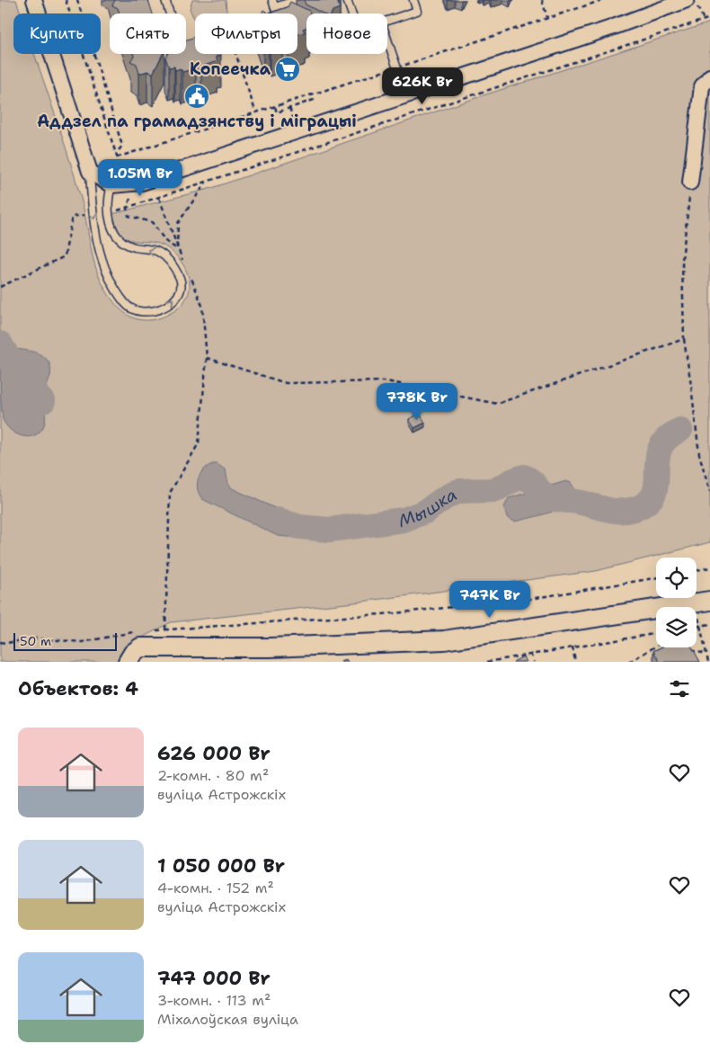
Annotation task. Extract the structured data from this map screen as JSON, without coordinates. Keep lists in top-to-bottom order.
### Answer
{
  "water": ["Мышка"],
  "places": {
    "supermarket": ["Копеечка"],
    "public building": ["Аддзел па грамадзянству і міграцыі"]
  },
  "scale_bar": "50 m",
  "page": {
    "chip": [
      "Купить",
      "Снять",
      "Фильтры",
      "Новое"
    ],
    "price": [
      "626K Br",
      "1.05M Br",
      "778K Br",
      "747K Br"
    ],
    "scale": "50 m",
    "heading": "Объектов: 4",
    "list": [
      {
        "name": "626 000 Br",
        "note": "2-комн. · 80 m² · вуліца Астрожскіх"
      },
      {
        "name": "1 050 000 Br",
        "note": "4-комн. · 152 m² · вуліца Астрожскіх"
      },
      {
        "name": "747 000 Br",
        "note": "3-комн. · 113 m² · Міхалоўская вуліца"
      }
    ]
  }
}
